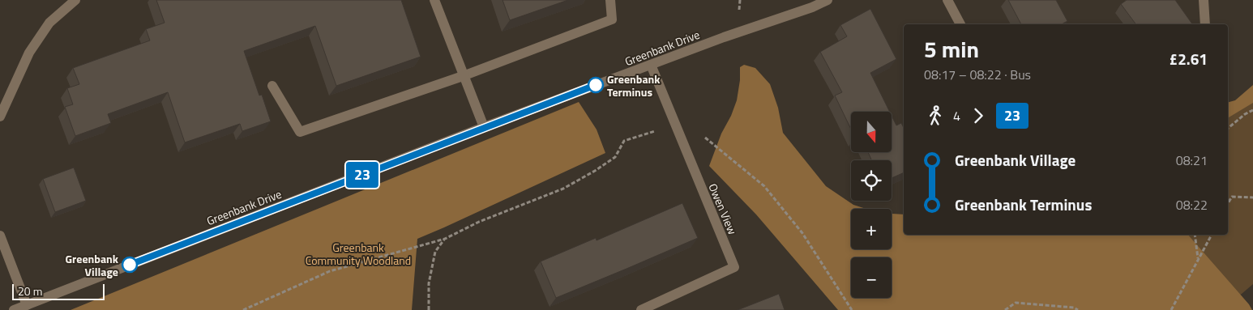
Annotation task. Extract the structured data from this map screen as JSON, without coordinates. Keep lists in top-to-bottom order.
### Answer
{
  "streets": {
    "street": ["Greenbank Drive", "Owen View"]
  },
  "crossings": [
    ["Greenbank Drive", "Owen View"]
  ],
  "parks": ["Greenbank Community Woodland"],
  "places": ["Greenbank Terminus", "Greenbank Village"],
  "lines": ["bus line 23"],
  "scale_bar": "20 m",
  "north": "bottom",
  "page": {
    "on_map": "23",
    "heading": ["5 min", "08:17 – 08:22 · Bus", "£2.61"],
    "legs": ["4", "23"],
    "map_buttons": ["+", "−"],
    "list": [
      {
        "name": "Greenbank Village",
        "value": "08:21"
      },
      {
        "name": "Greenbank Terminus",
        "value": "08:22"
      }
    ],
    "scale": "20 m"
  }
}
